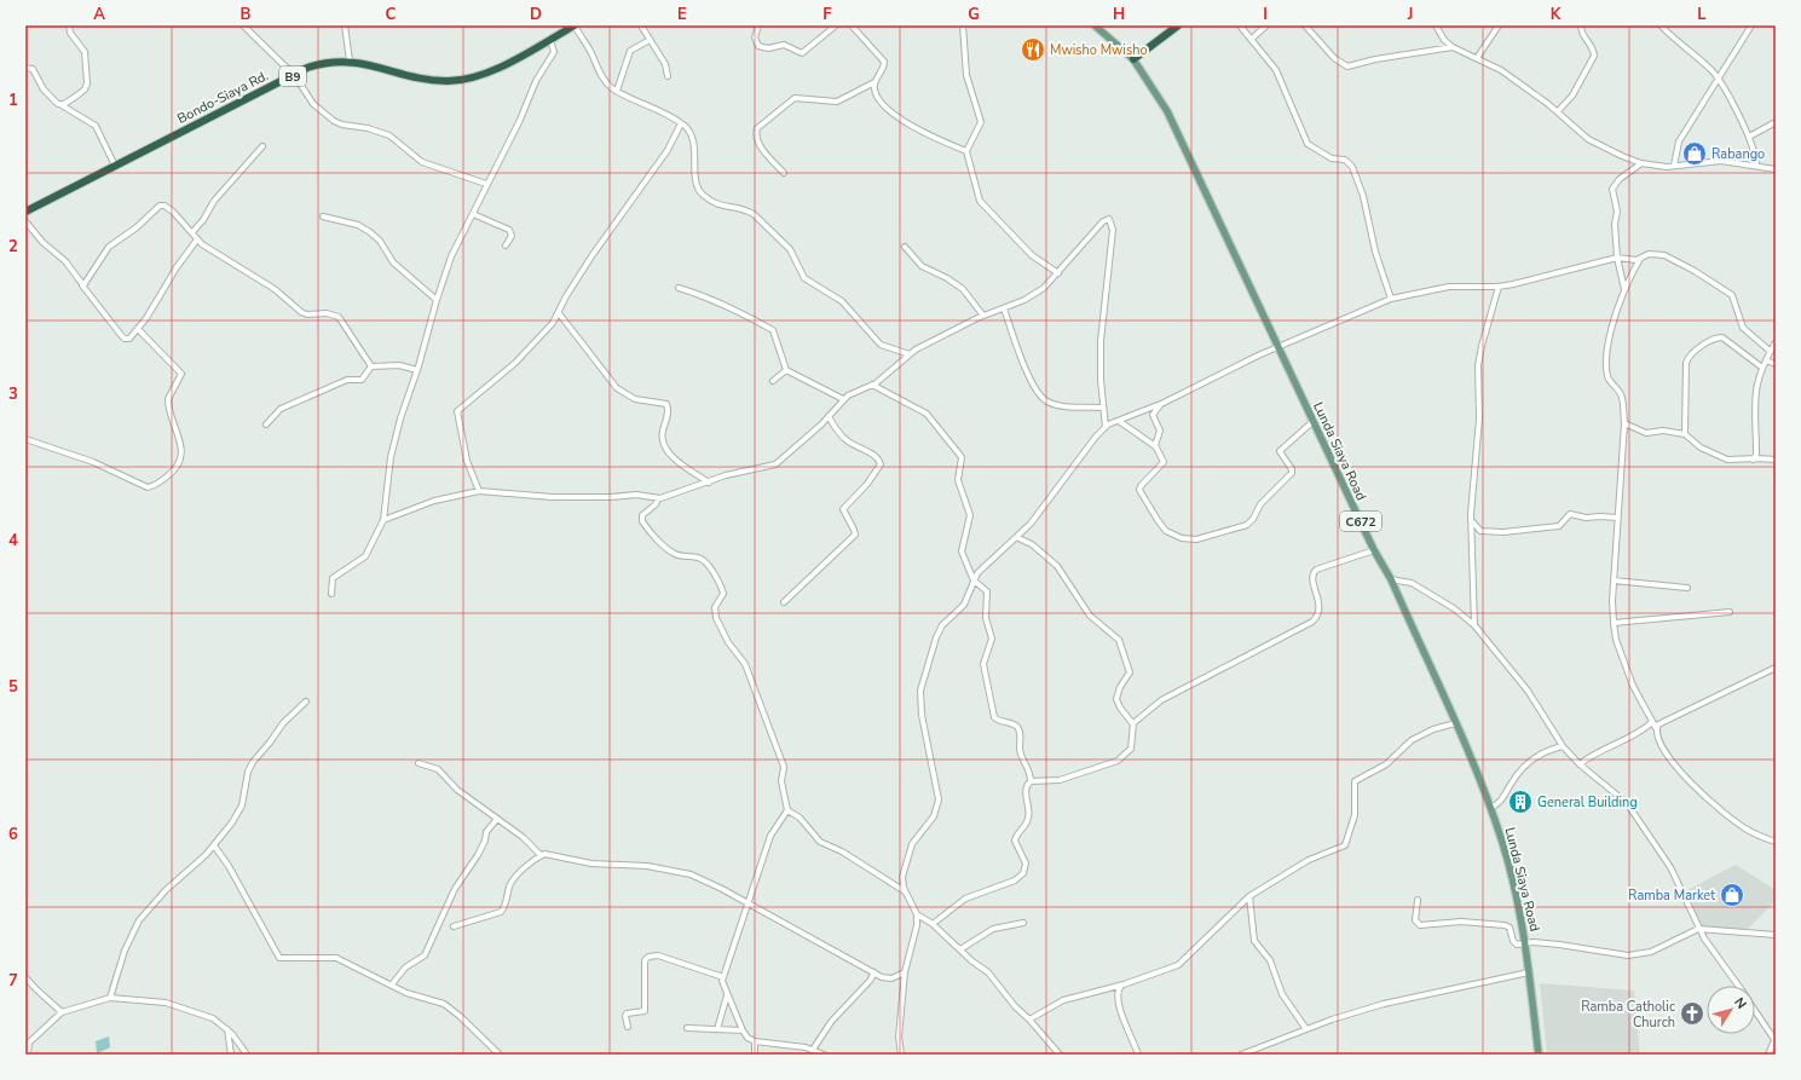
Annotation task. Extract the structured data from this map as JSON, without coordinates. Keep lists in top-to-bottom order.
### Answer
{
  "streets": {
    "highway": ["B9", "Bondo-Siaya Rd."],
    "main road": ["Lunda Siaya Road", "C672"]
  },
  "places": {
    "restaurant": ["Mwisho Mwisho"],
    "shop": ["Rabango", "Ramba Market"],
    "building": ["General Building"],
    "church": ["Ramba Catholic Church"]
  },
  "north": "top right",
  "grid": {
    "columns": [
      "A",
      "B",
      "C",
      "D",
      "E",
      "F",
      "G",
      "H",
      "I",
      "J",
      "K",
      "L"
    ],
    "rows": [
      "1",
      "2",
      "3",
      "4",
      "5",
      "6",
      "7"
    ]
  }
}
